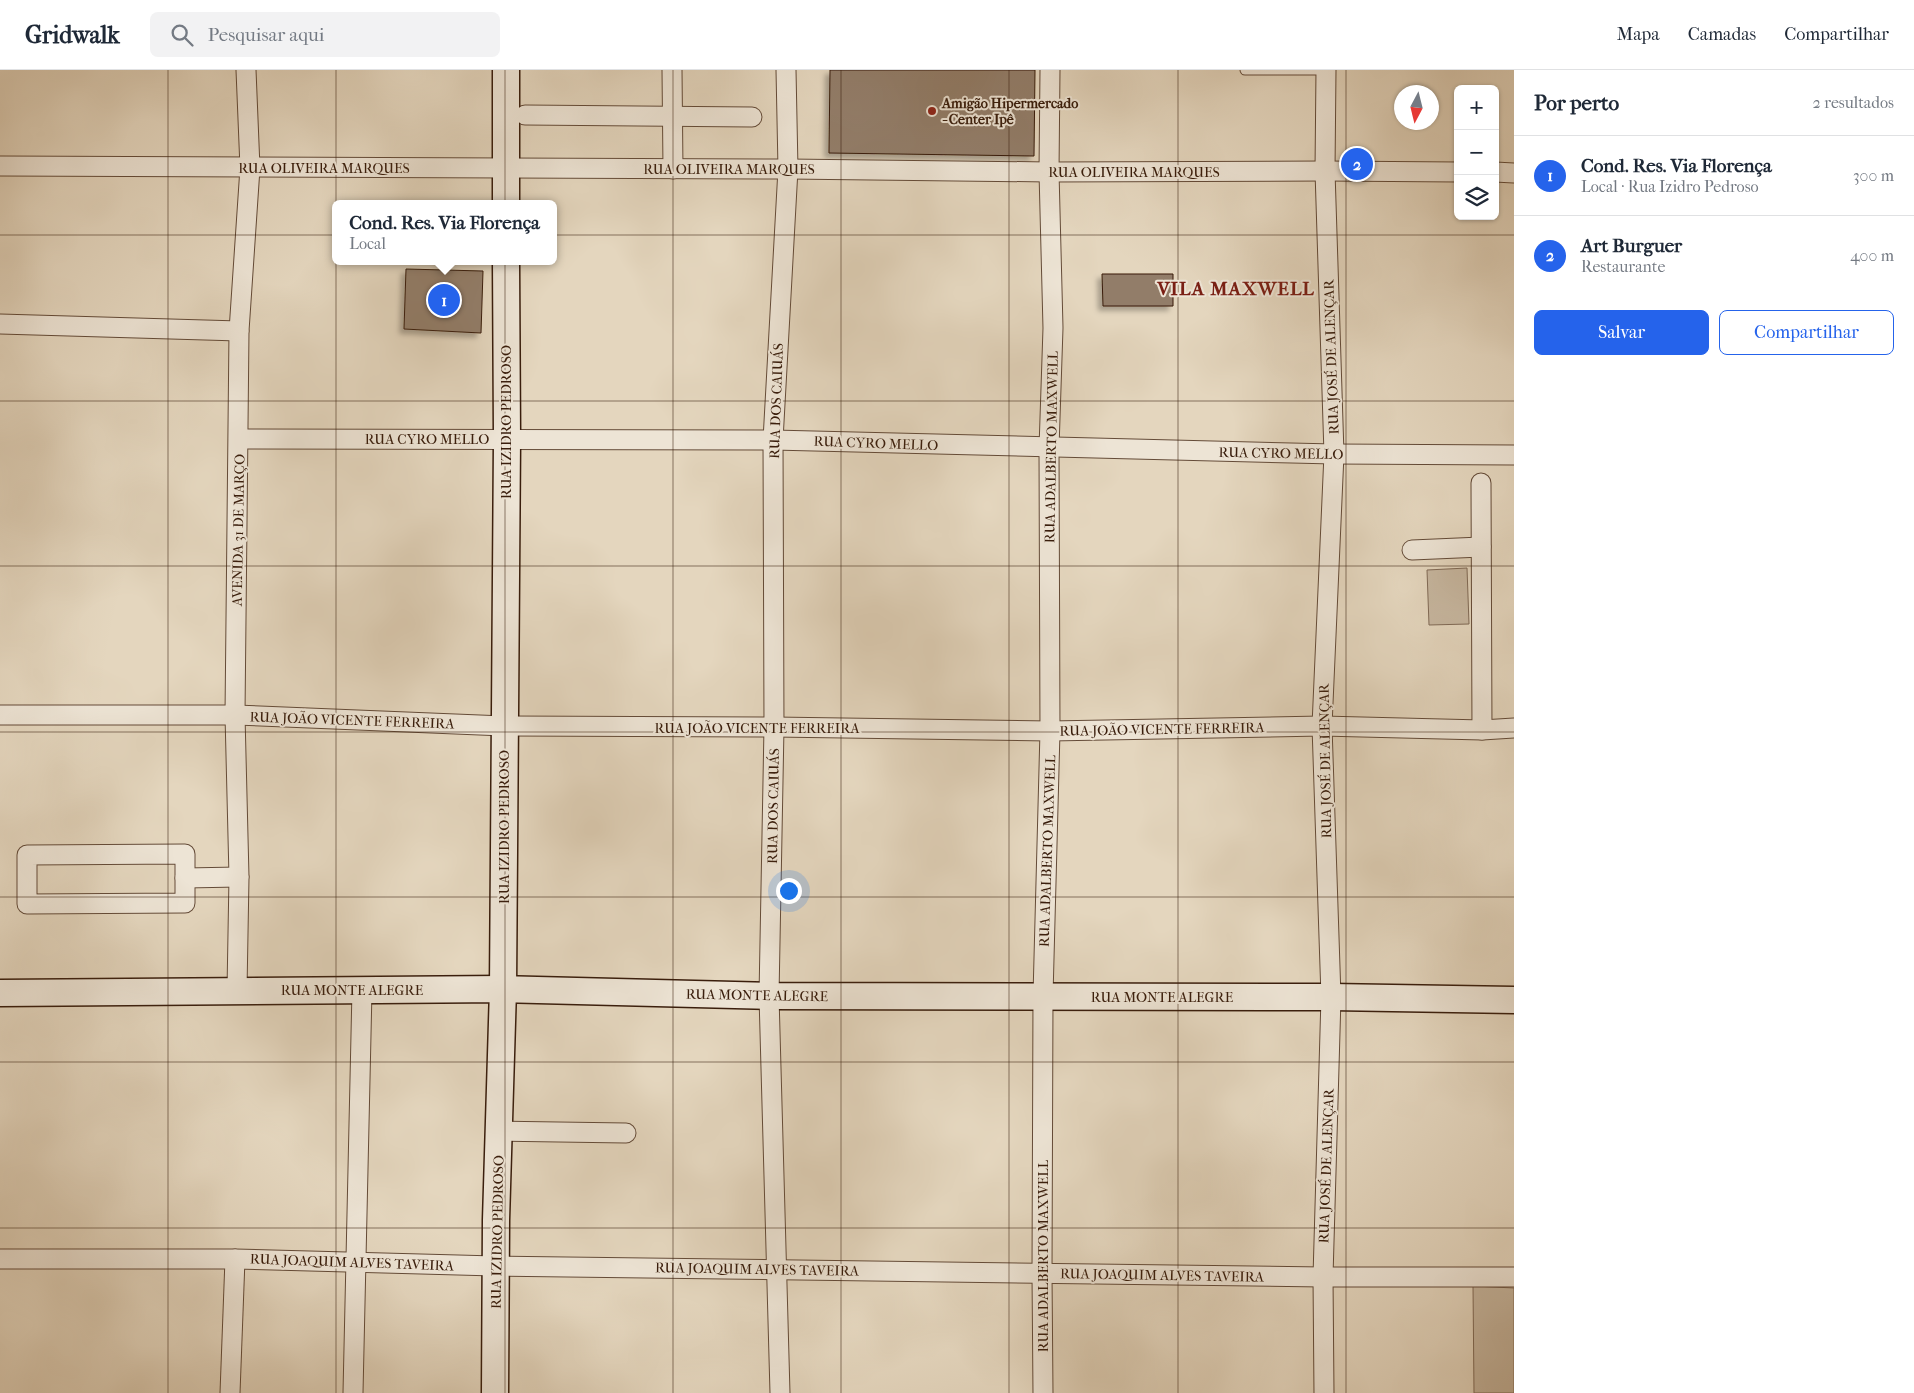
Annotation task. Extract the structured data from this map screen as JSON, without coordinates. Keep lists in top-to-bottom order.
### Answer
{
  "streets": {
    "street": [
      "RUA OLIVEIRA MARQUES",
      "RUA JOSÉ DE ALENÇAR",
      "RUA DOS CAIUÁS",
      "RUA IZIDRO PEDROSO",
      "RUA CYRO MELLO",
      "RUA ADALBERTO MAXWELL",
      "AVENIDA 31 DE MARÇO",
      "RUA JOÃO VICENTE FERREIRA",
      "RUA MONTE ALEGRE",
      "RUA JOAQUIM ALVES TAVEIRA"
    ]
  },
  "crossings": [
    ["RUA OLIVEIRA MARQUES", "RUA JOSÉ DE ALENÇAR"],
    ["RUA OLIVEIRA MARQUES", "RUA DOS CAIUÁS"],
    ["RUA OLIVEIRA MARQUES", "RUA ADALBERTO MAXWELL"],
    ["RUA OLIVEIRA MARQUES", "AVENIDA 31 DE MARÇO"],
    ["RUA JOSÉ DE ALENÇAR", "RUA CYRO MELLO"],
    ["RUA JOSÉ DE ALENÇAR", "RUA JOÃO VICENTE FERREIRA"],
    ["RUA JOSÉ DE ALENÇAR", "RUA MONTE ALEGRE"],
    ["RUA JOSÉ DE ALENÇAR", "RUA JOAQUIM ALVES TAVEIRA"],
    ["RUA DOS CAIUÁS", "RUA CYRO MELLO"],
    ["RUA DOS CAIUÁS", "RUA JOÃO VICENTE FERREIRA"],
    ["RUA DOS CAIUÁS", "RUA MONTE ALEGRE"],
    ["RUA DOS CAIUÁS", "RUA JOAQUIM ALVES TAVEIRA"],
    ["RUA IZIDRO PEDROSO", "RUA CYRO MELLO"],
    ["RUA IZIDRO PEDROSO", "RUA JOÃO VICENTE FERREIRA"],
    ["RUA IZIDRO PEDROSO", "RUA MONTE ALEGRE"],
    ["RUA IZIDRO PEDROSO", "RUA JOAQUIM ALVES TAVEIRA"],
    ["RUA CYRO MELLO", "RUA ADALBERTO MAXWELL"],
    ["RUA CYRO MELLO", "AVENIDA 31 DE MARÇO"],
    ["RUA ADALBERTO MAXWELL", "RUA JOÃO VICENTE FERREIRA"],
    ["RUA ADALBERTO MAXWELL", "RUA MONTE ALEGRE"],
    ["RUA ADALBERTO MAXWELL", "RUA JOAQUIM ALVES TAVEIRA"],
    ["AVENIDA 31 DE MARÇO", "RUA JOÃO VICENTE FERREIRA"],
    ["AVENIDA 31 DE MARÇO", "RUA MONTE ALEGRE"]
  ],
  "districts": ["VILA MAXWELL"],
  "places": ["Amigão Hipermercado - Center Ipê"],
  "north": "bottom",
  "page": {
    "header": "Gridwalk",
    "search": "Pesquisar aqui",
    "nav": ["Mapa", "Camadas", "Compartilhar"],
    "heading": ["Por perto", "2 resultados"],
    "map_buttons": ["+", "−"],
    "list": [
      {
        "mark": "1",
        "name": "Cond. Res. Via Florença",
        "note": "Local · Rua Izidro Pedroso",
        "value": "300 m"
      },
      {
        "mark": "2",
        "name": "Art Burguer",
        "note": "Restaurante",
        "value": "400 m"
      }
    ],
    "pins": ["2", "1"],
    "popup": ["Cond. Res. Via Florença", "Local"],
    "buttons": ["Salvar", "Compartilhar"]
  }
}
